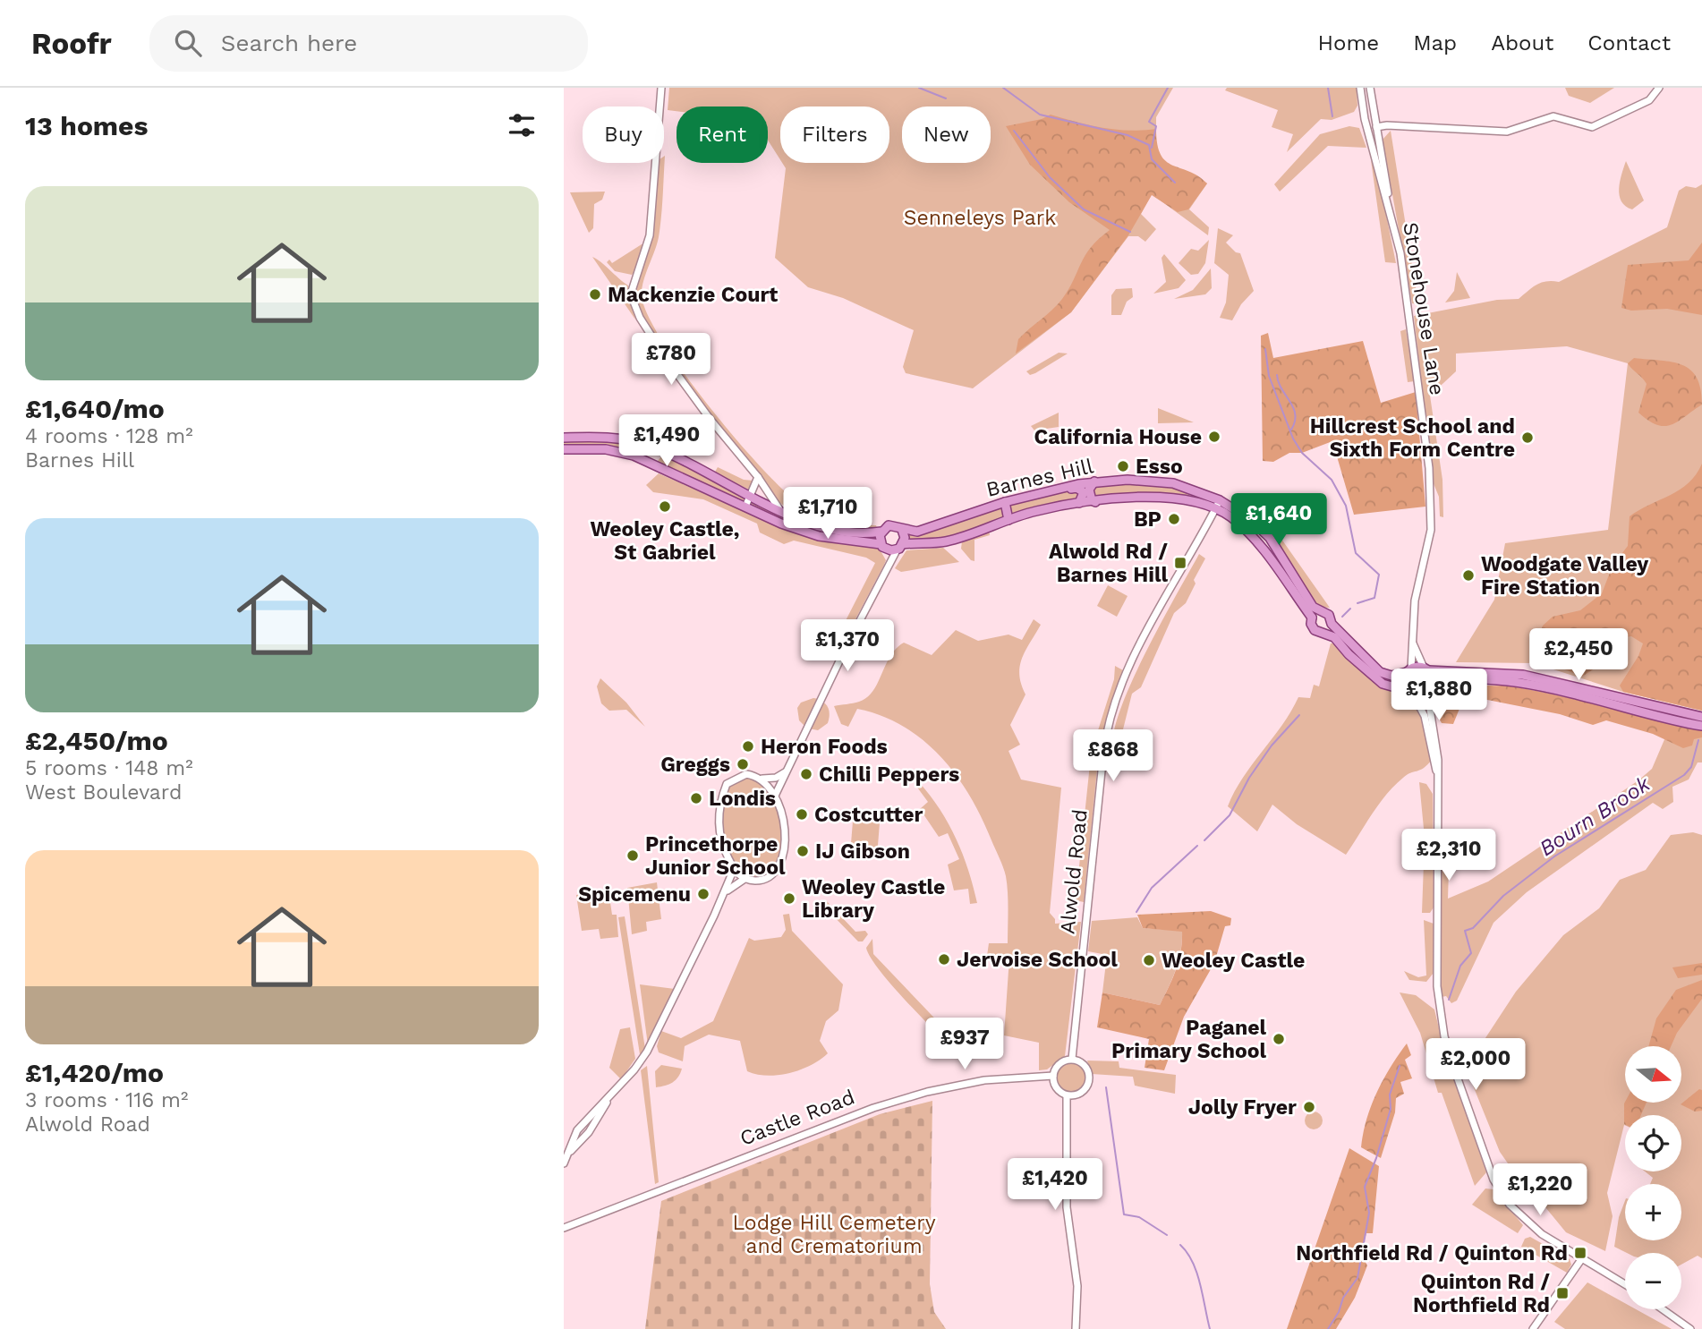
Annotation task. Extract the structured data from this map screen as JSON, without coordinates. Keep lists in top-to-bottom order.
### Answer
{
  "streets": {
    "main road": ["Barnes Hill"],
    "street": ["Stonehouse Lane", "Alwold Road", "Castle Road"]
  },
  "crossings": [
    ["Barnes Hill", "Alwold Road"],
    ["Alwold Road", "Castle Road"]
  ],
  "water": ["Bourn Brook"],
  "parks": ["Senneleys Park", "Lodge Hill Cemetery and Crematorium"],
  "places": {
    "other": [
      "Mackenzie Court",
      "California House",
      "Hillcrest School and Sixth Form Centre",
      "Esso",
      "Weoley Castle, St Gabriel",
      "BP",
      "Woodgate Valley Fire Station",
      "Heron Foods",
      "Greggs",
      "Chilli Peppers",
      "Londis",
      "Costcutter",
      "IJ Gibson",
      "Princethorpe Junior School",
      "Spicemenu",
      "Weoley Castle Library",
      "Jervoise School",
      "Weoley Castle",
      "Paganel Primary School",
      "Jolly Fryer"
    ],
    "transit": ["Alwold Rd / Barnes Hill", "Northfield Rd / Quinton Rd", "Quinton Rd / Northfield Rd"]
  },
  "north": "right",
  "page": {
    "header": "Roofr",
    "search": "Search here",
    "nav": [
      "Home",
      "Map",
      "About",
      "Contact"
    ],
    "heading": "13 homes",
    "chip": [
      "Buy",
      "Rent",
      "Filters",
      "New"
    ],
    "list": [
      {
        "name": "£1,640/mo",
        "note": "4 rooms · 128 m² · Barnes Hill"
      },
      {
        "name": "£2,450/mo",
        "note": "5 rooms · 148 m² · West Boulevard"
      },
      {
        "name": "£1,420/mo",
        "note": "3 rooms · 116 m² · Alwold Road"
      }
    ],
    "price": [
      "£780",
      "£1,490",
      "£1,710",
      "£1,640",
      "£1,370",
      "£2,450",
      "£1,880",
      "£868",
      "£2,310",
      "£937",
      "£2,000",
      "£1,420",
      "£1,220"
    ],
    "map_buttons": ["+", "−"]
  }
}
